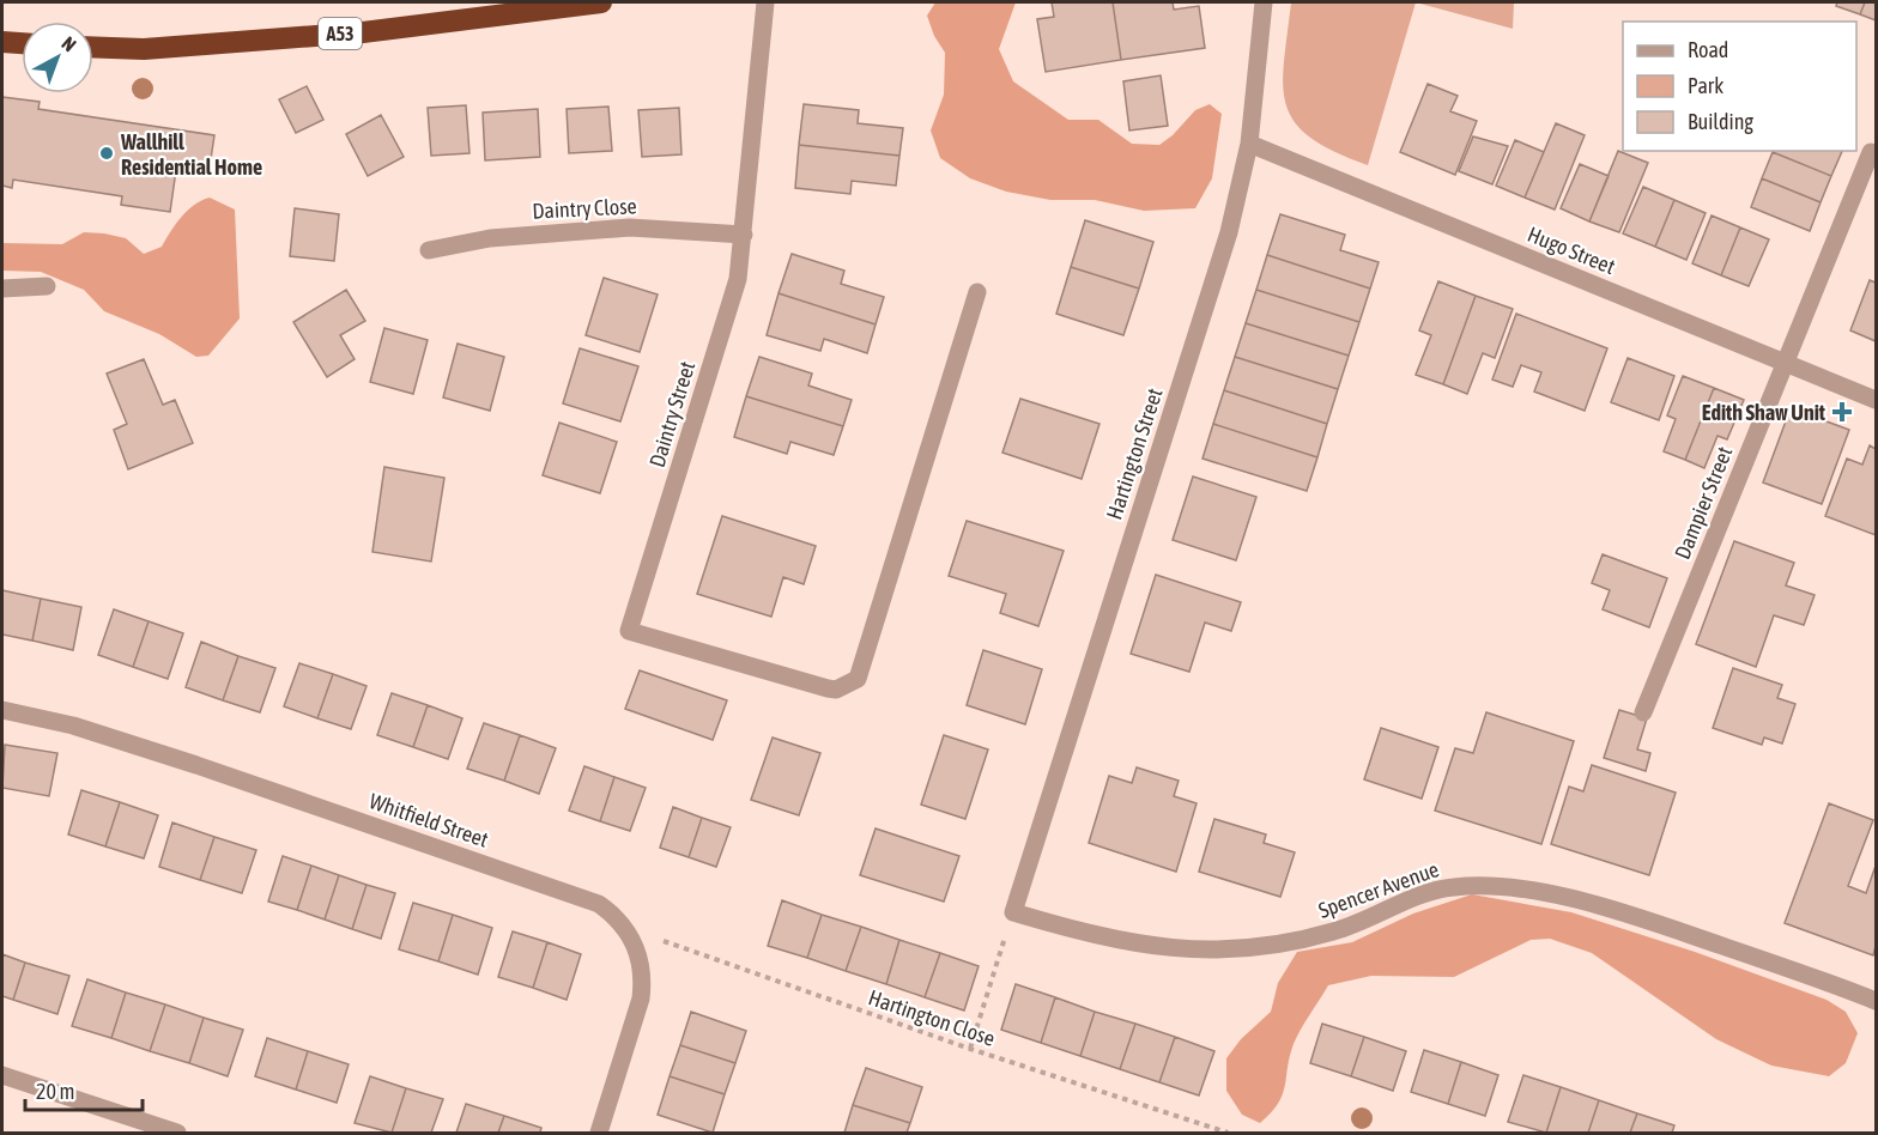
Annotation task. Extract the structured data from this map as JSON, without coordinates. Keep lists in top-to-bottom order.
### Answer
{
  "streets": {
    "highway": ["A53"],
    "street": [
      "Daintry Close",
      "Hugo Street",
      "Daintry Street",
      "Hartington Street",
      "Dampier Street",
      "Whitfield Street",
      "Spencer Avenue"
    ],
    "path": ["Hartington Close"]
  },
  "crossings": [
    ["Daintry Close", "Daintry Street"],
    ["Hugo Street", "Hartington Street"],
    ["Hugo Street", "Dampier Street"],
    ["Hartington Street", "Spencer Avenue"],
    ["Whitfield Street", "Hartington Close"]
  ],
  "places": {
    "other": ["Wallhill Residential Home"],
    "health": ["Edith Shaw Unit"]
  },
  "legend": ["Road", "Park", "Building"],
  "scale_bar": "20 m",
  "north": "top right"
}
